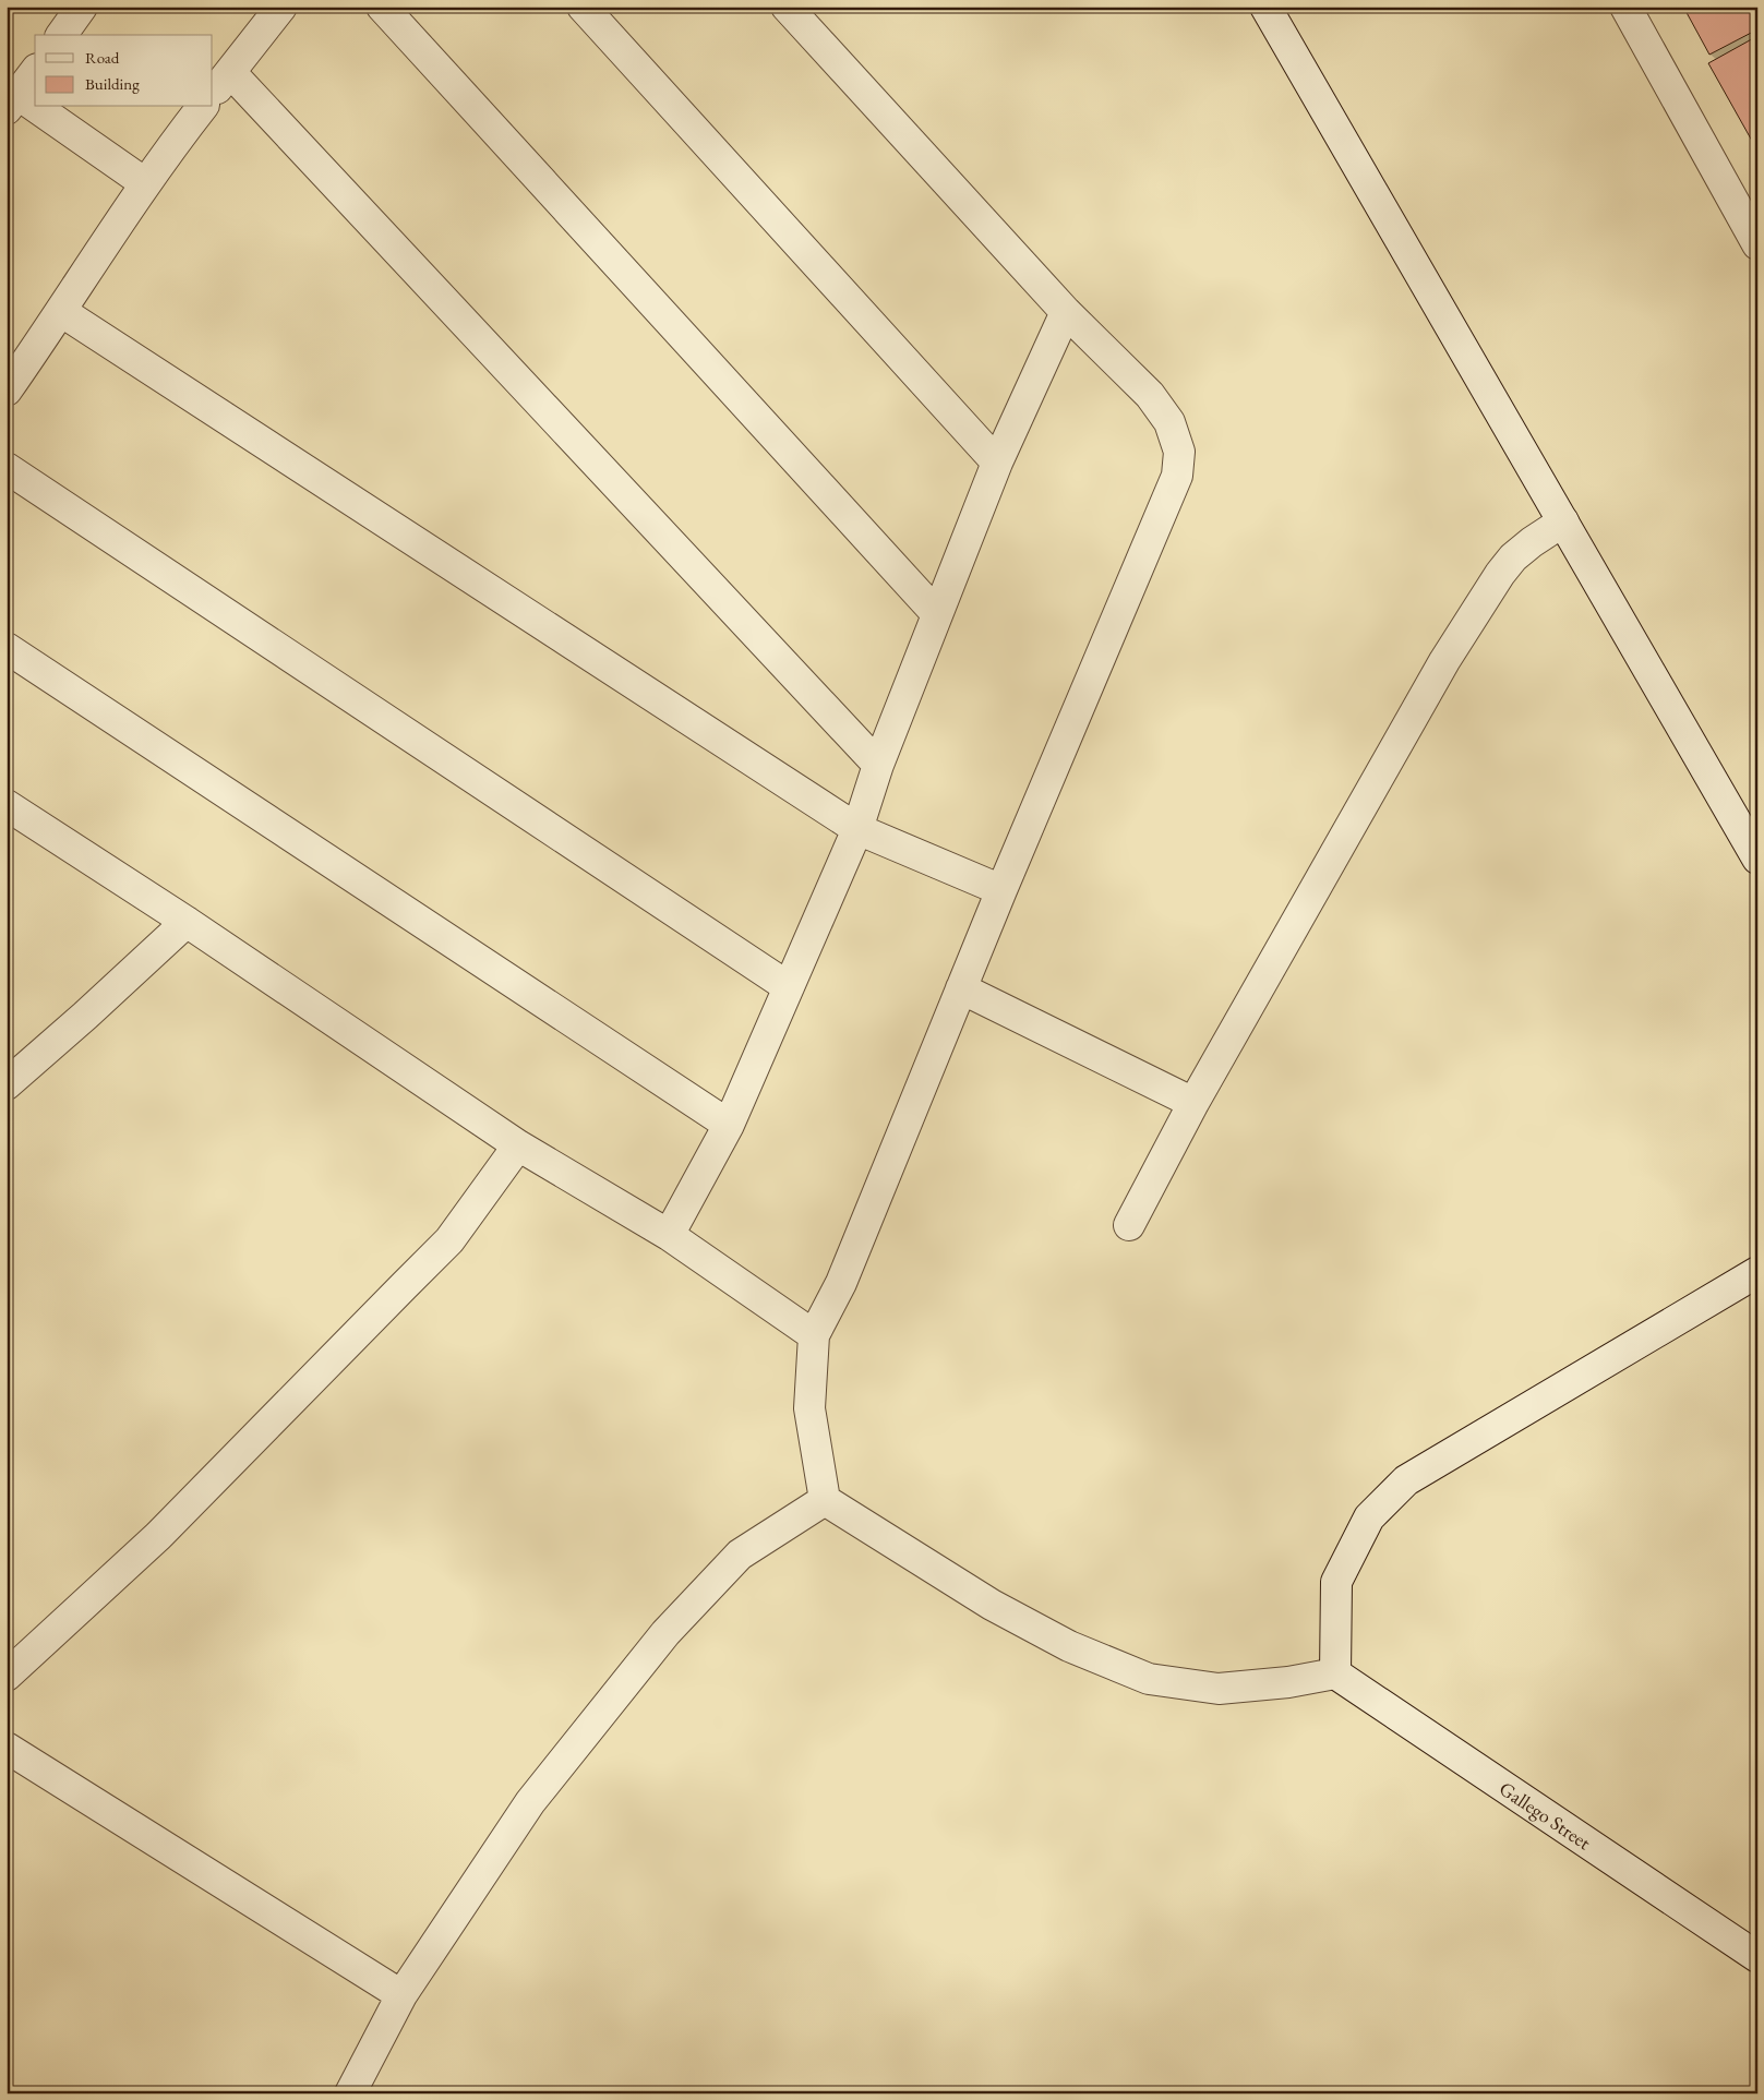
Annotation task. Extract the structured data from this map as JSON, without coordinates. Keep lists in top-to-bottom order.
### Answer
{
  "streets": {
    "street": ["Gallego Street"]
  },
  "legend": ["Road", "Building"]
}
